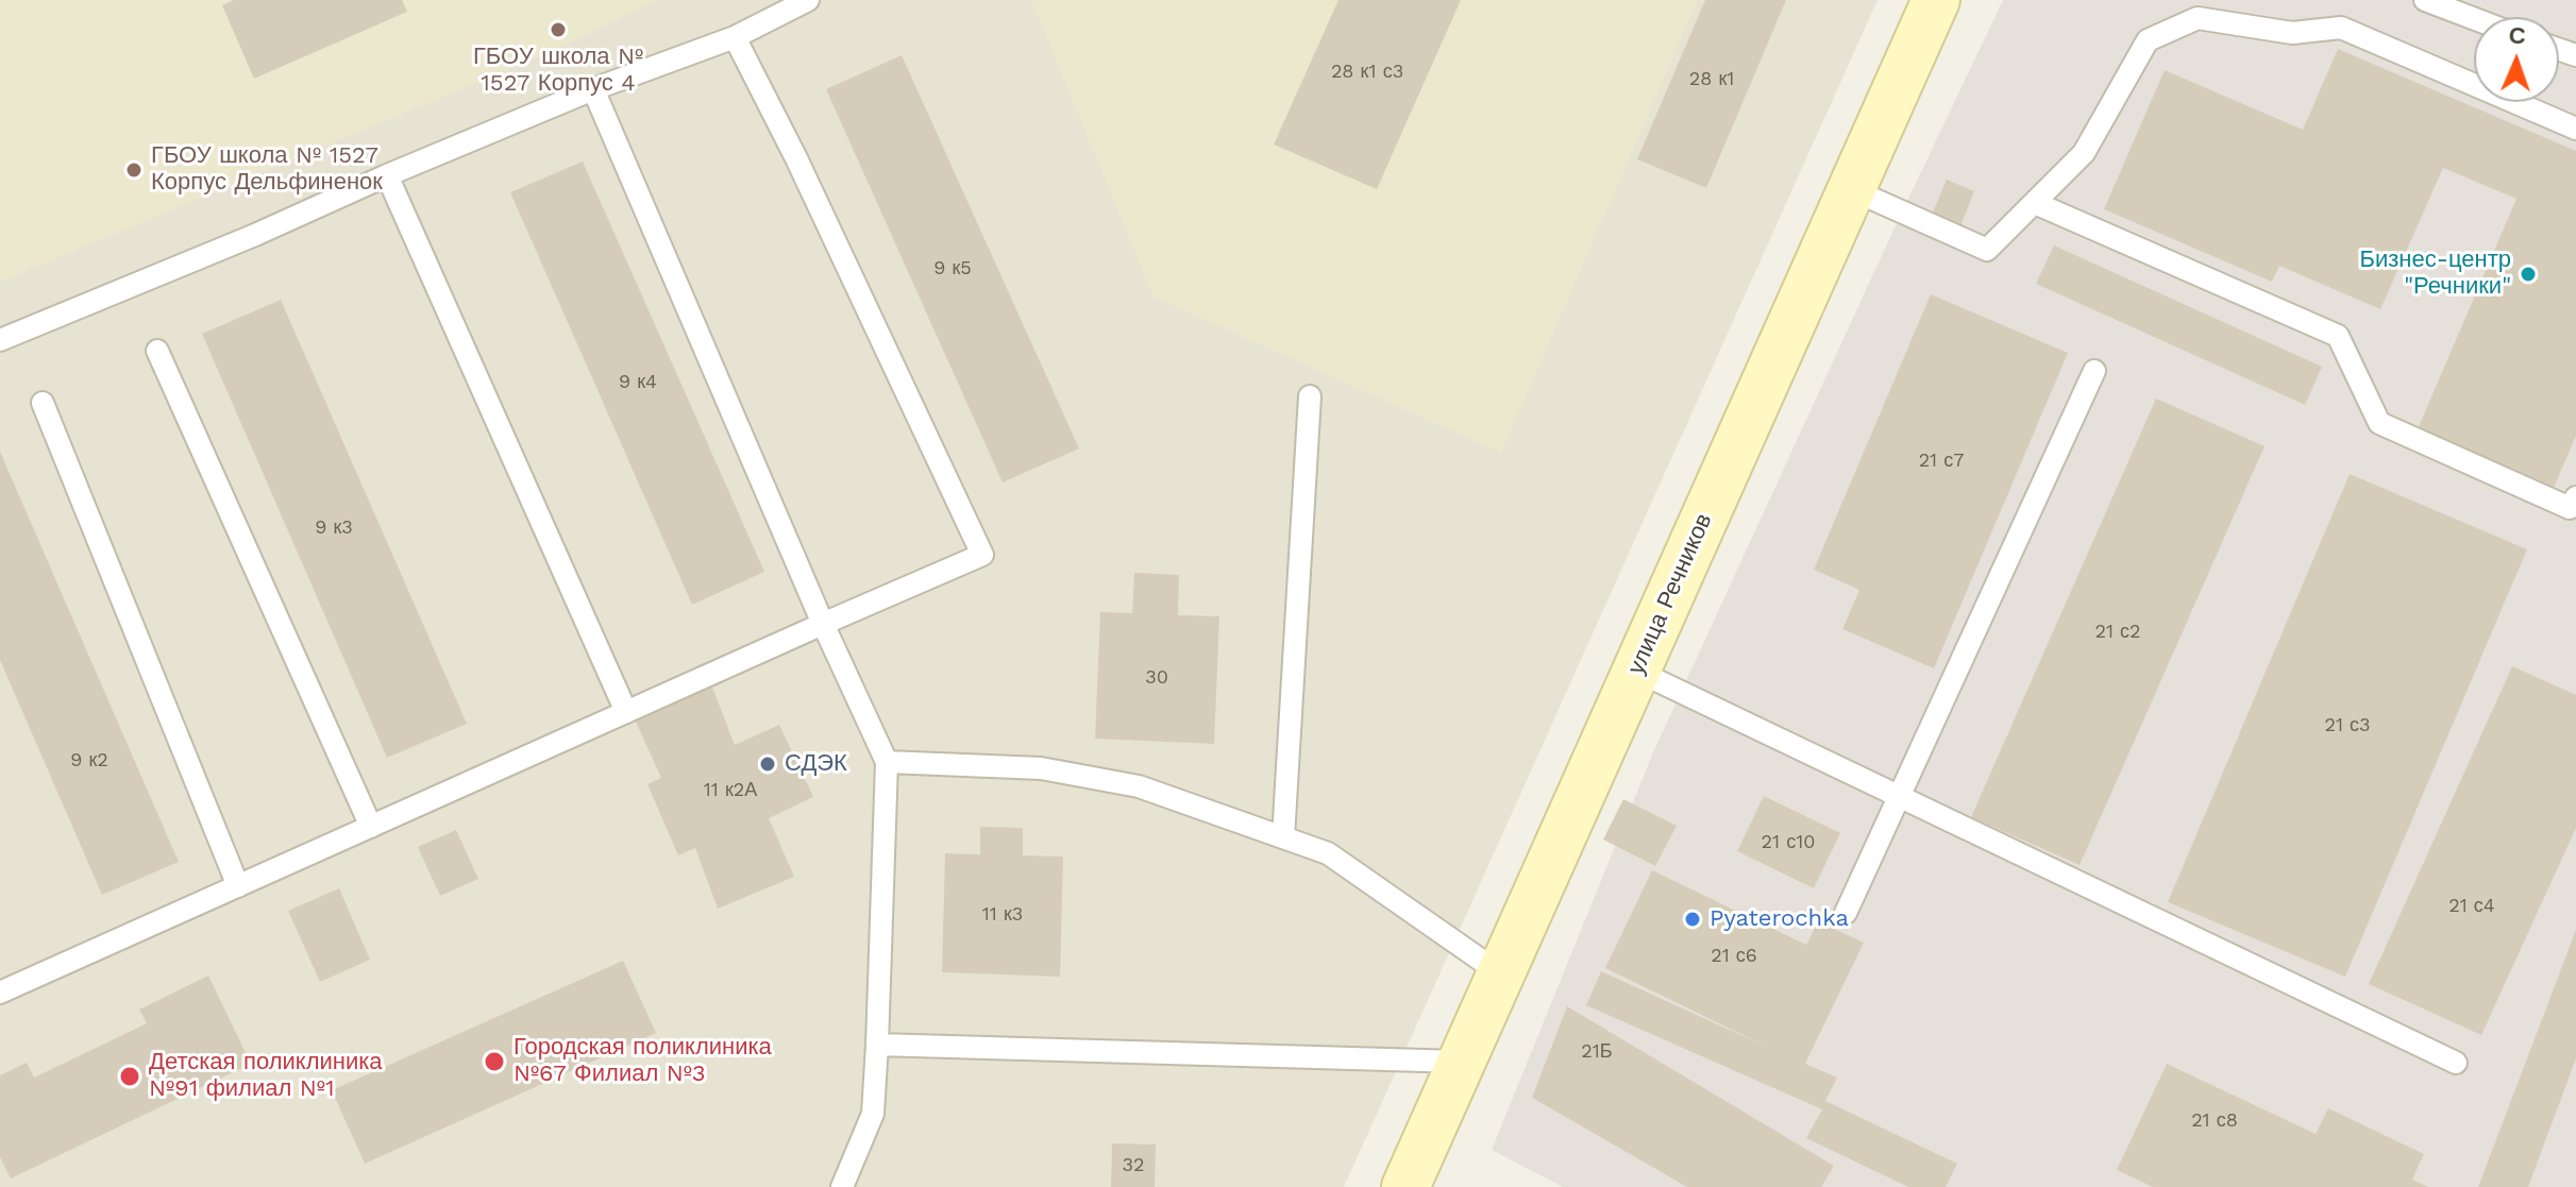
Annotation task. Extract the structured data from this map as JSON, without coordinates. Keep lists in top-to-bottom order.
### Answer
{
  "streets": {
    "street": ["улица Речников"]
  },
  "places": [
    "ГБОУ школа № 1527 Корпус 4",
    "ГБОУ школа № 1527 Корпус Дельфиненок",
    "Бизнес-центр \"Речники\"",
    "СДЭК",
    "Pyaterochka",
    "Городская поликлиника №67 Филиал №3",
    "Детская поликлиника №91 филиал №1"
  ],
  "house_numbers": [
    "28 к1 с3",
    "28 к1",
    "9 к5",
    "9 к4",
    "21 с7",
    "9 к3",
    "21 с2",
    "30",
    "21 с3",
    "9 к2",
    "11 к2А",
    "21 с10",
    "21 с4",
    "11 к3",
    "21 с6",
    "21Б",
    "21 с8",
    "32"
  ],
  "north": "top"
}
